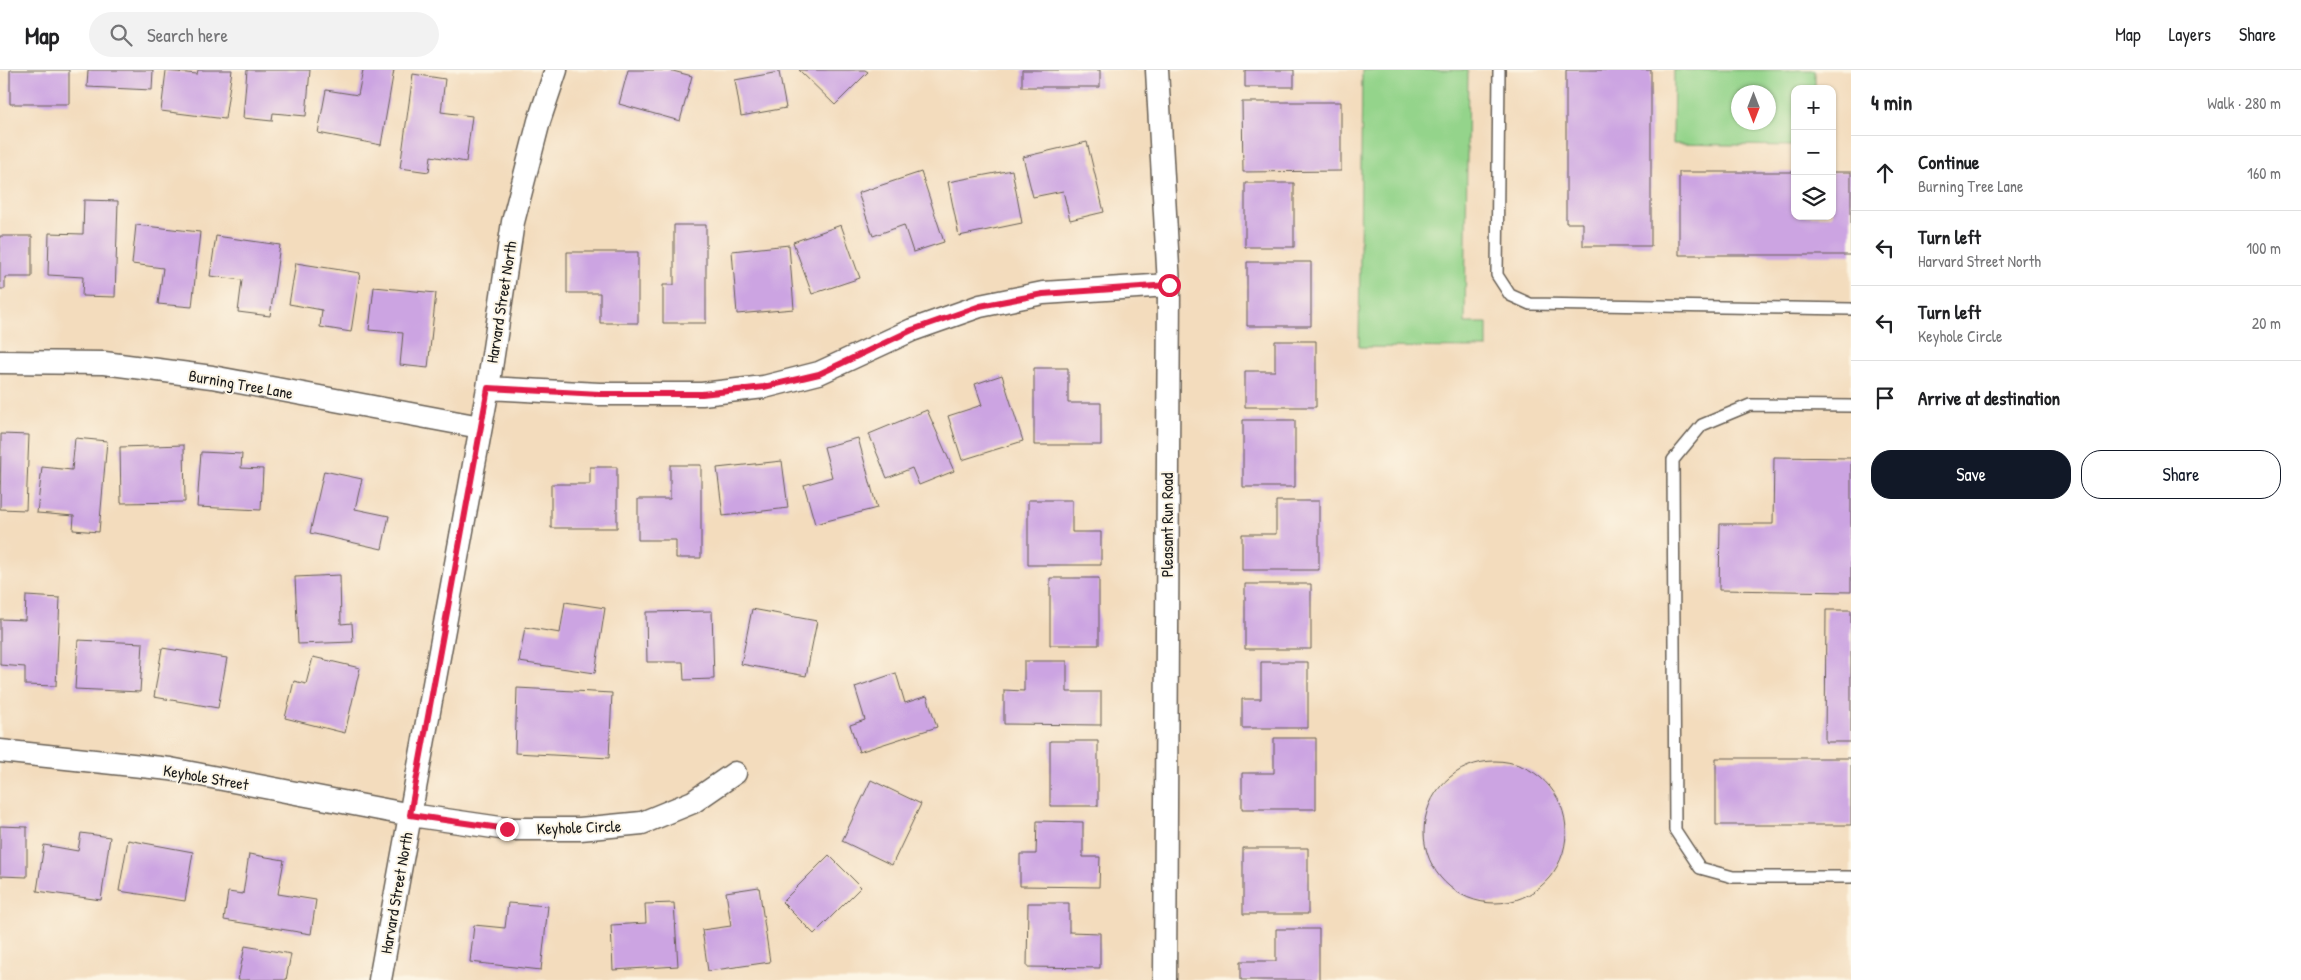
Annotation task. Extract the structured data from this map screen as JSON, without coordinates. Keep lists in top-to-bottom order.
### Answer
{
  "streets": {
    "street": [
      "Harvard Street North",
      "Burning Tree Lane",
      "Pleasant Run Road",
      "Keyhole Street",
      "Keyhole Circle"
    ]
  },
  "crossings": [
    ["Harvard Street North", "Burning Tree Lane"],
    ["Harvard Street North", "Keyhole Street"],
    ["Harvard Street North", "Keyhole Circle"],
    ["Keyhole Street", "Keyhole Circle"]
  ],
  "north": "bottom",
  "page": {
    "header": "Map",
    "search": "Search here",
    "nav": ["Map", "Layers", "Share"],
    "heading": ["4 min", "Walk · 280 m"],
    "map_buttons": ["+", "−"],
    "list": [
      ["Continue", "Burning Tree Lane", "160 m"],
      ["Turn left", "Harvard Street North", "100 m"],
      ["Turn left", "Keyhole Circle", "20 m"],
      "Arrive at destination"
    ],
    "buttons": ["Save", "Share"]
  }
}
